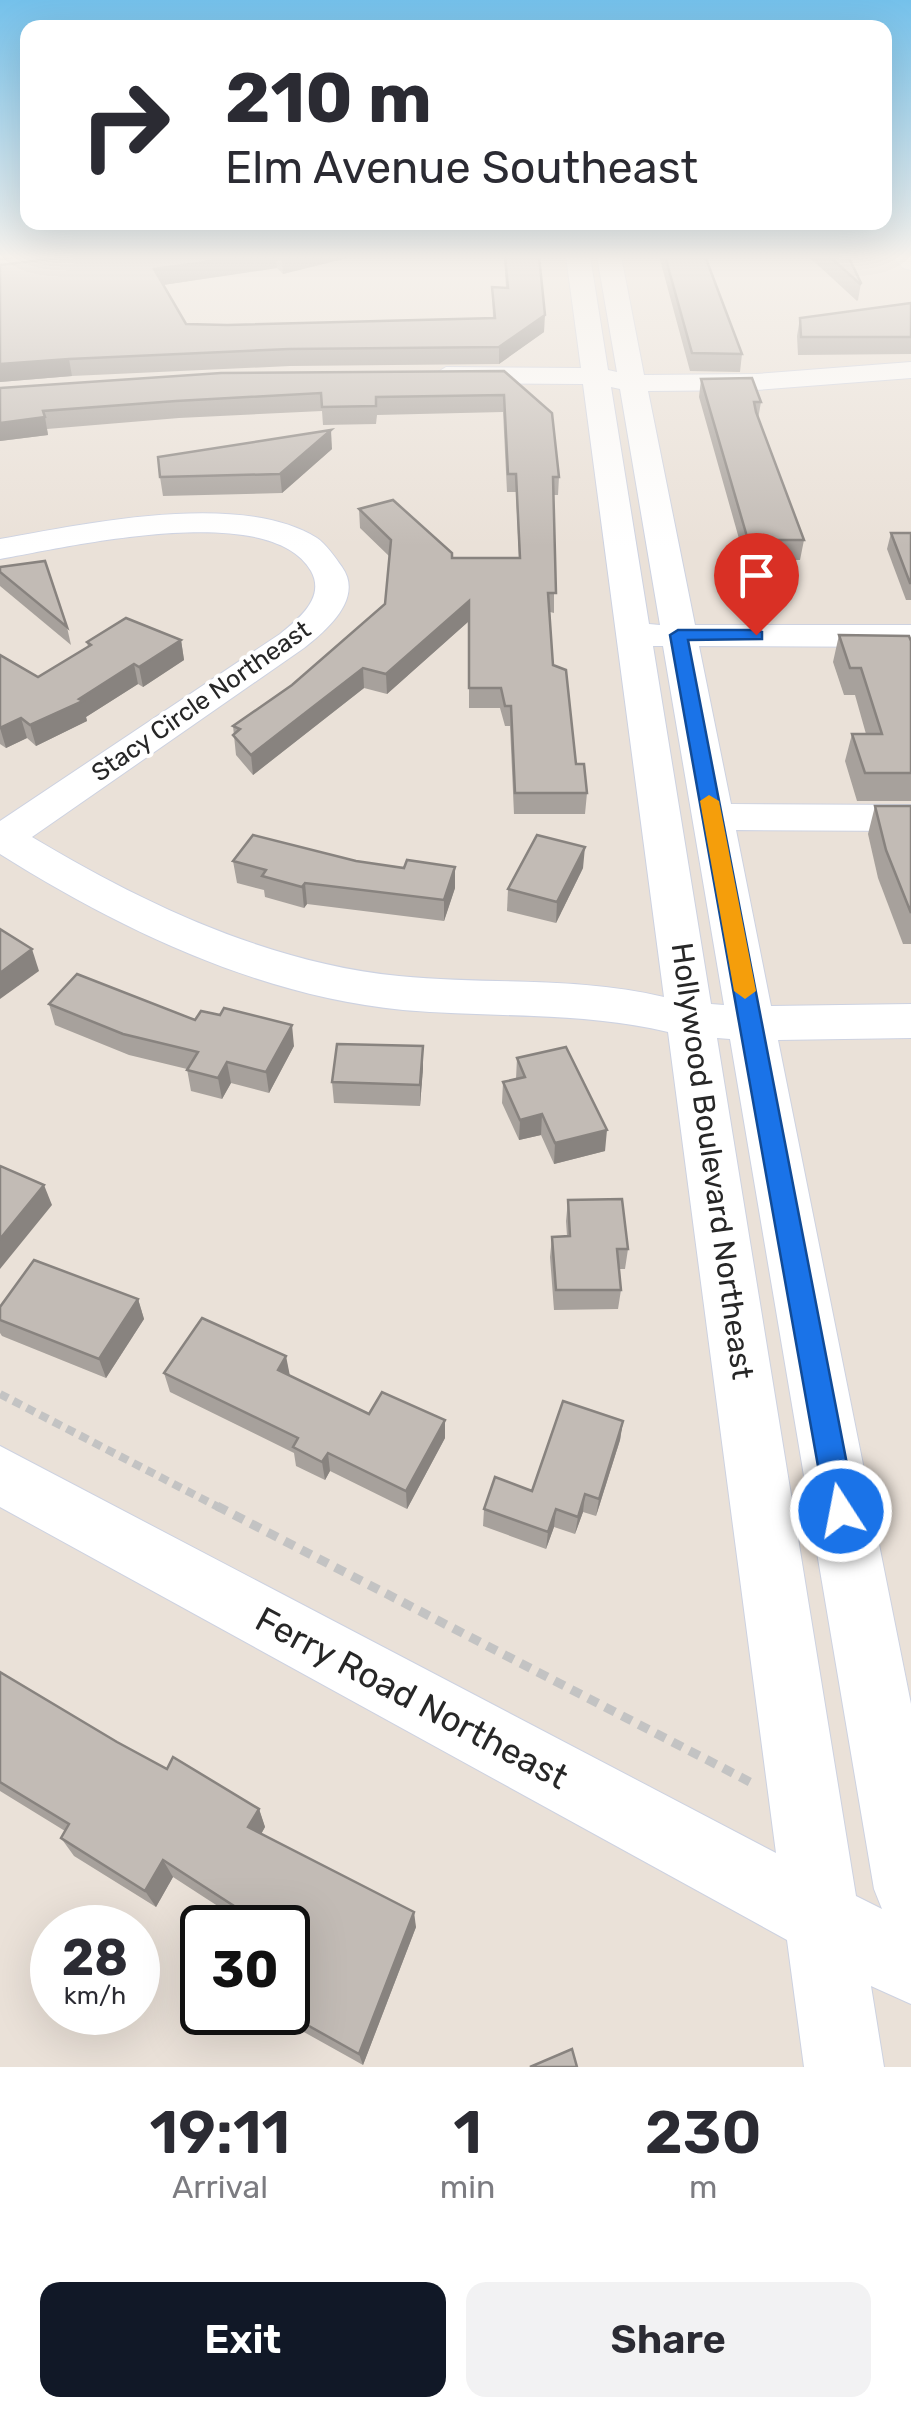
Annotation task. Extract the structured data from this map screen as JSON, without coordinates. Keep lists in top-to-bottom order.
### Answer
{
  "streets": {
    "street": ["Stacy Circle Northeast", "Hollywood Boulevard Northeast", "Ferry Road Northeast"]
  },
  "crossings": [
    ["Hollywood Boulevard Northeast", "Ferry Road Northeast"]
  ],
  "page": {
    "turn": ["210 m", "Elm Avenue Southeast"],
    "speed": "28 km/h",
    "limit": "30",
    "eta": [
      "19:11",
      "Arrival",
      "1",
      "min",
      "230",
      "m"
    ],
    "buttons": ["Exit", "Share"]
  }
}
